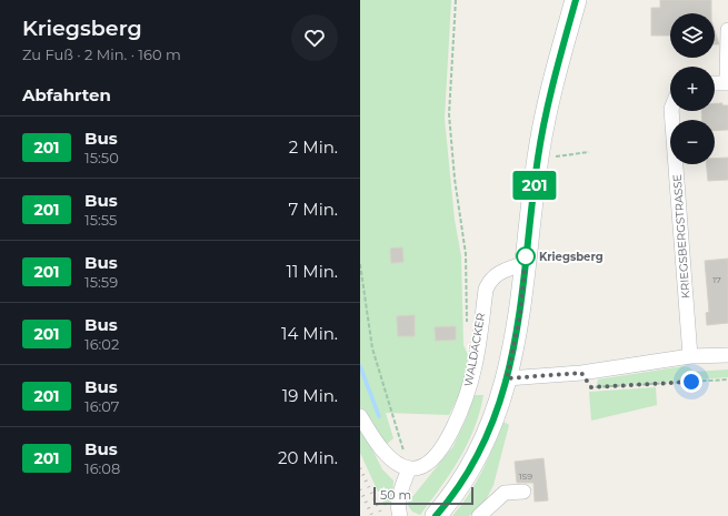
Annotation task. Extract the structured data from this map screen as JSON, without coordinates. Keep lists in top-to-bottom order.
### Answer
{
  "streets": {
    "street": ["KRIEGSBERGSTRASSE", "WALDÄCKER"]
  },
  "places": ["Kriegsberg"],
  "lines": ["bus line 201"],
  "house_numbers": ["17", "159"],
  "scale_bar": "50 m",
  "page": {
    "heading": [
      ["Kriegsberg", "Zu Fuß · 2 Min. · 160 m"],
      "Abfahrten"
    ],
    "on_map": "201",
    "map_buttons": ["+", "−"],
    "list": [
      {
        "mark": "201",
        "name": "Bus",
        "note": "15:50",
        "value": "2 Min."
      },
      {
        "mark": "201",
        "name": "Bus",
        "note": "15:55",
        "value": "7 Min."
      },
      {
        "mark": "201",
        "name": "Bus",
        "note": "15:59",
        "value": "11 Min."
      },
      {
        "mark": "201",
        "name": "Bus",
        "note": "16:02",
        "value": "14 Min."
      },
      {
        "mark": "201",
        "name": "Bus",
        "note": "16:07",
        "value": "19 Min."
      },
      {
        "mark": "201",
        "name": "Bus",
        "note": "16:08",
        "value": "20 Min."
      }
    ],
    "scale": "50 m"
  }
}
